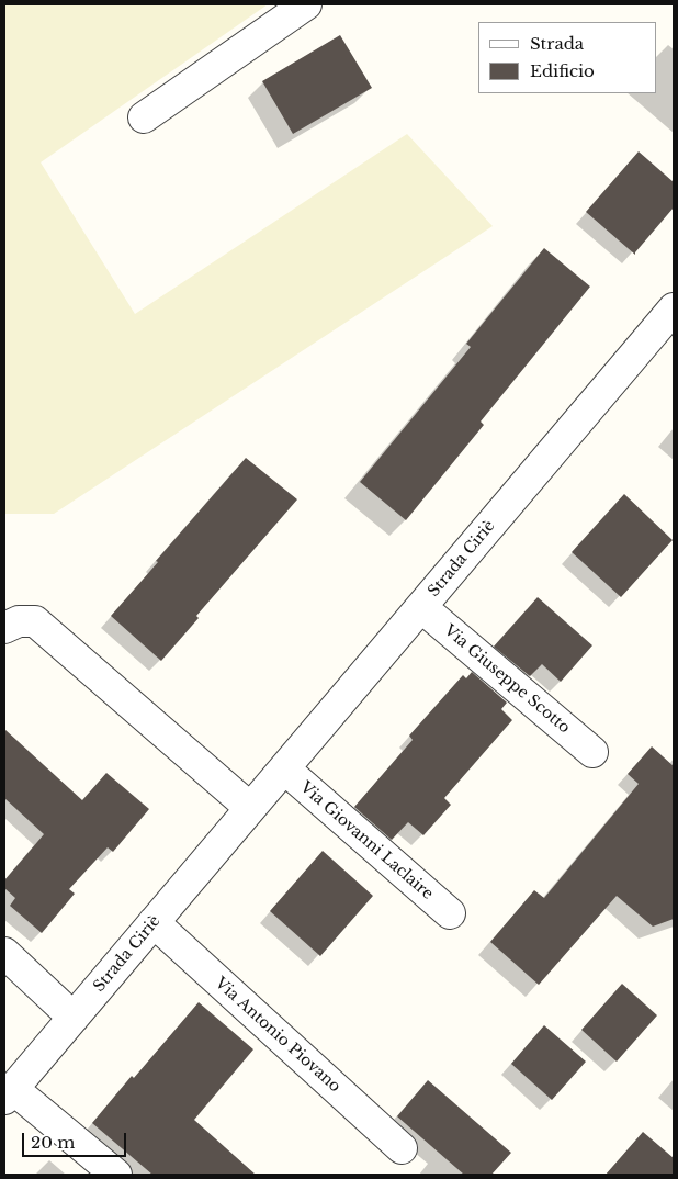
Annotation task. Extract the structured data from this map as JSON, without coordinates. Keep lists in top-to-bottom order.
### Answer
{
  "streets": {
    "street": [
      "Strada Ciriè",
      "Via Giuseppe Scotto",
      "Via Giovanni Laclaire",
      "Via Antonio Piovano"
    ]
  },
  "crossings": [
    ["Strada Ciriè", "Via Giuseppe Scotto"],
    ["Strada Ciriè", "Via Giovanni Laclaire"],
    ["Strada Ciriè", "Via Antonio Piovano"]
  ],
  "legend": ["Strada", "Edificio"],
  "scale_bar": "20 m"
}
